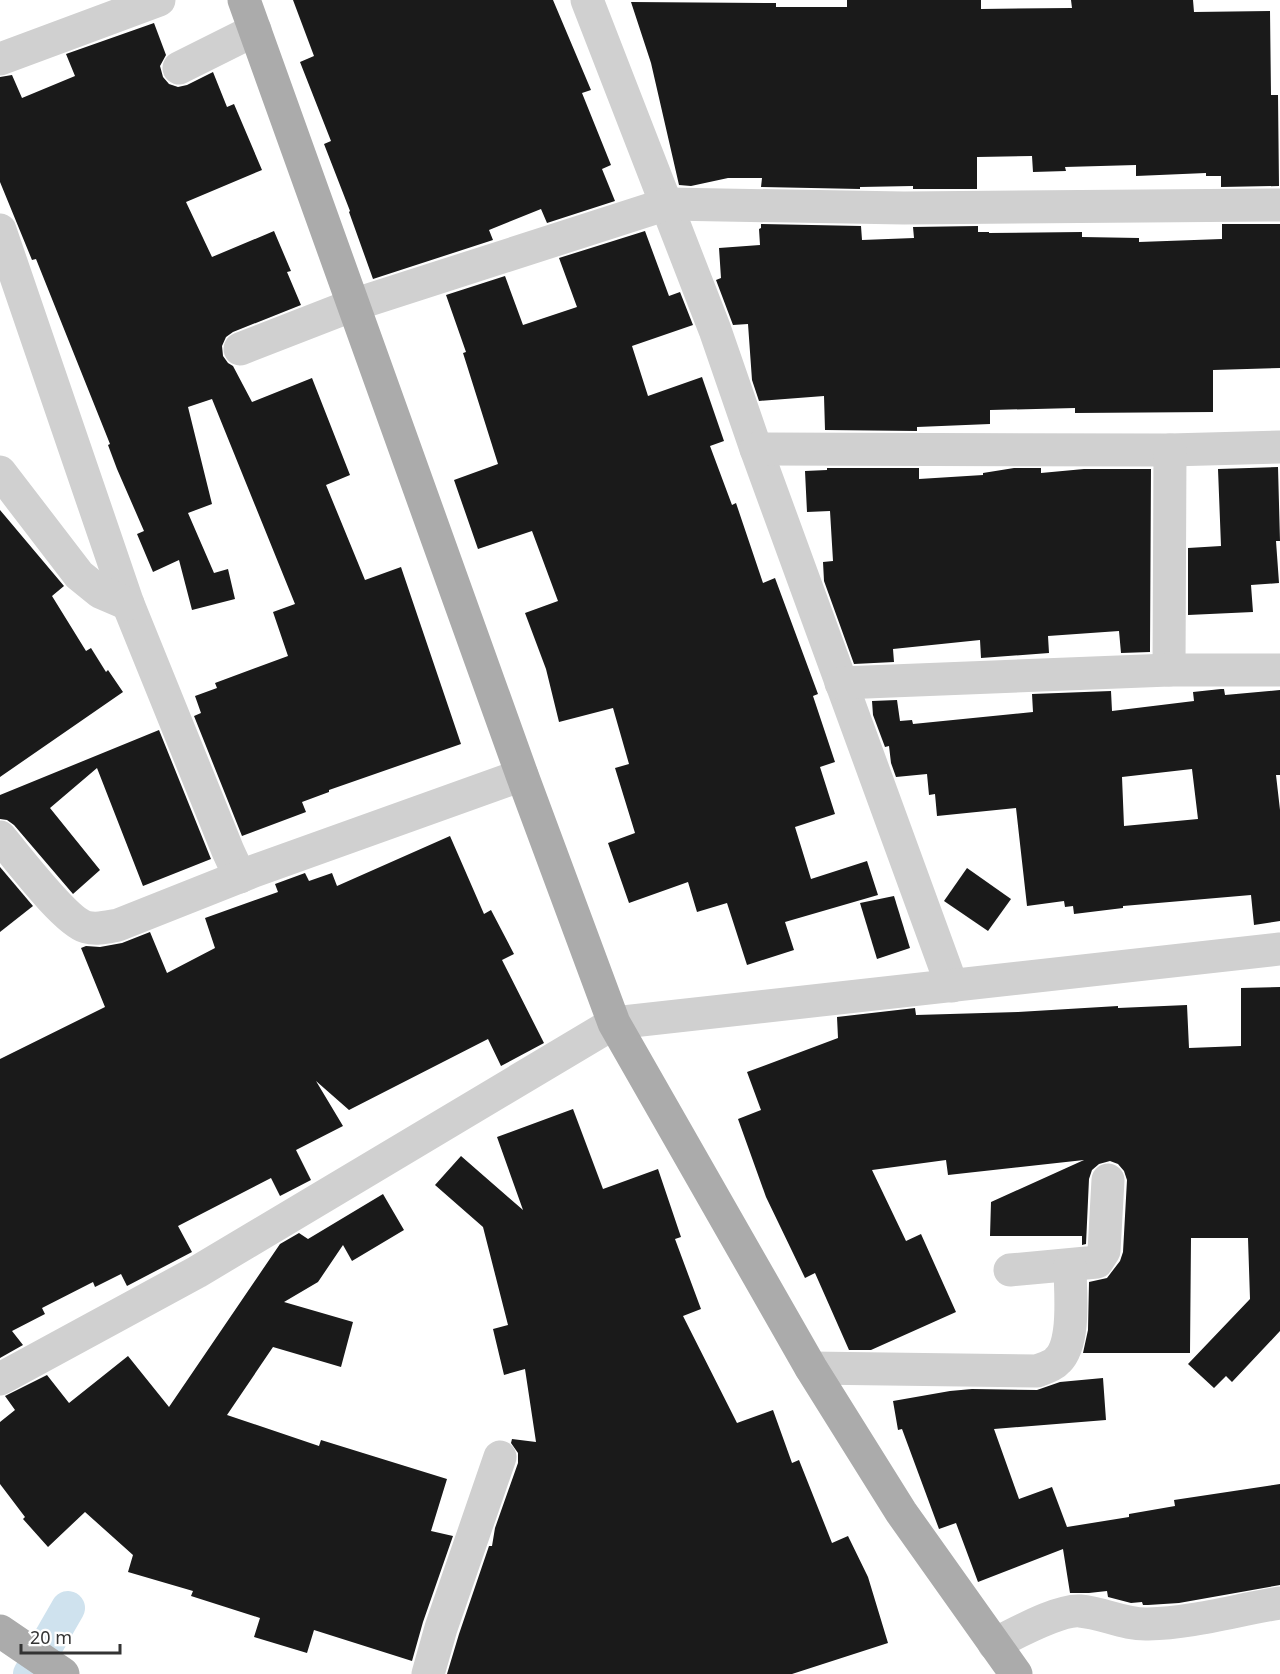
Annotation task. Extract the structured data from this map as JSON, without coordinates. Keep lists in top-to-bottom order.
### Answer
{
  "scale_bar": "20 m"
}
